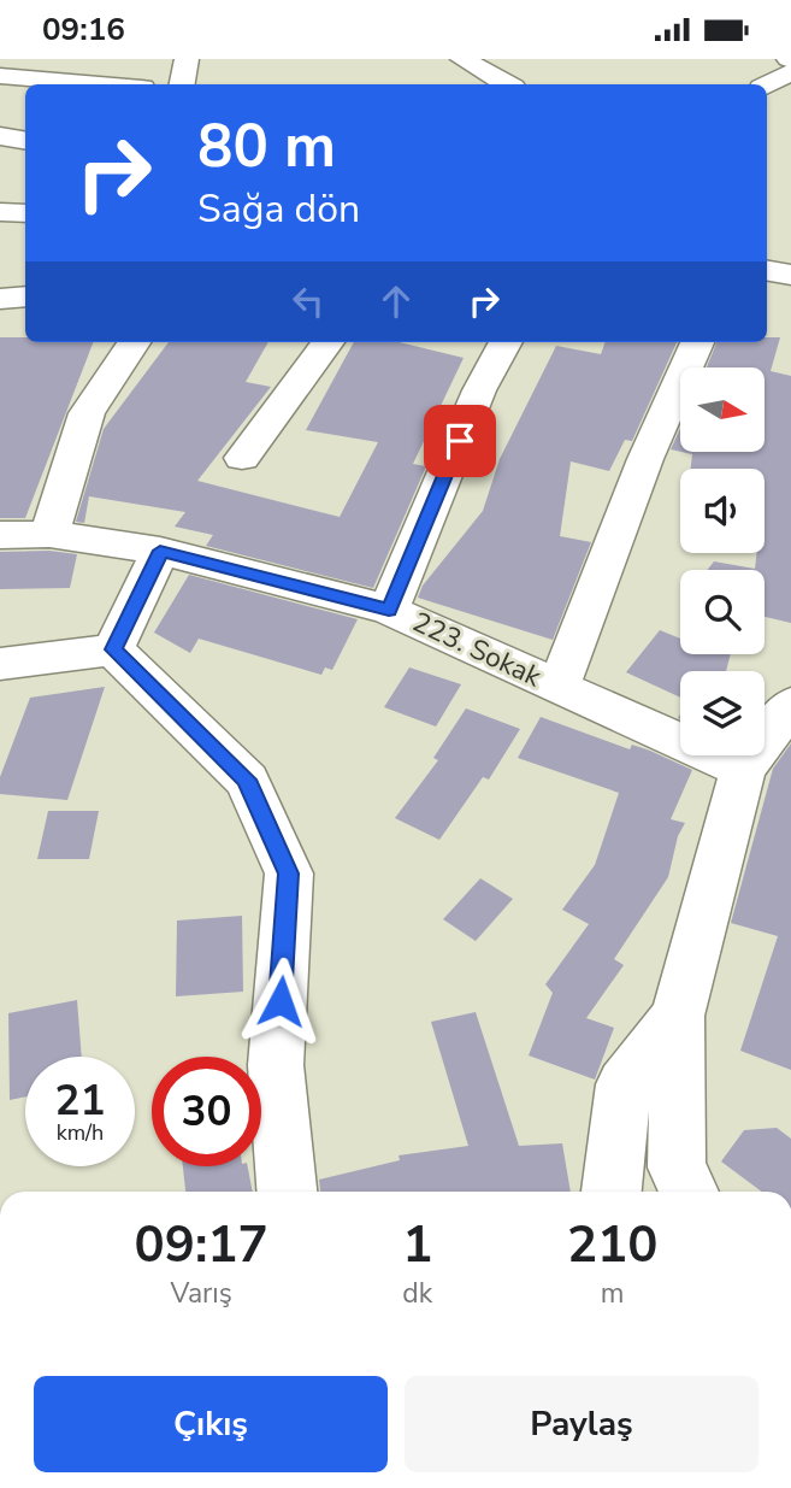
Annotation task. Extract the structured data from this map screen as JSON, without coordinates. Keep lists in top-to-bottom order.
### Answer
{
  "streets": {
    "street": ["223. Sokak"]
  },
  "north": "right",
  "page": {
    "status": "09:16",
    "turn": ["80 m", "Sağa dön"],
    "speed": "21 km/h",
    "limit": "30",
    "eta": [
      "09:17",
      "Varış",
      "1",
      "dk",
      "210",
      "m"
    ],
    "buttons": ["Çıkış", "Paylaş"]
  }
}
